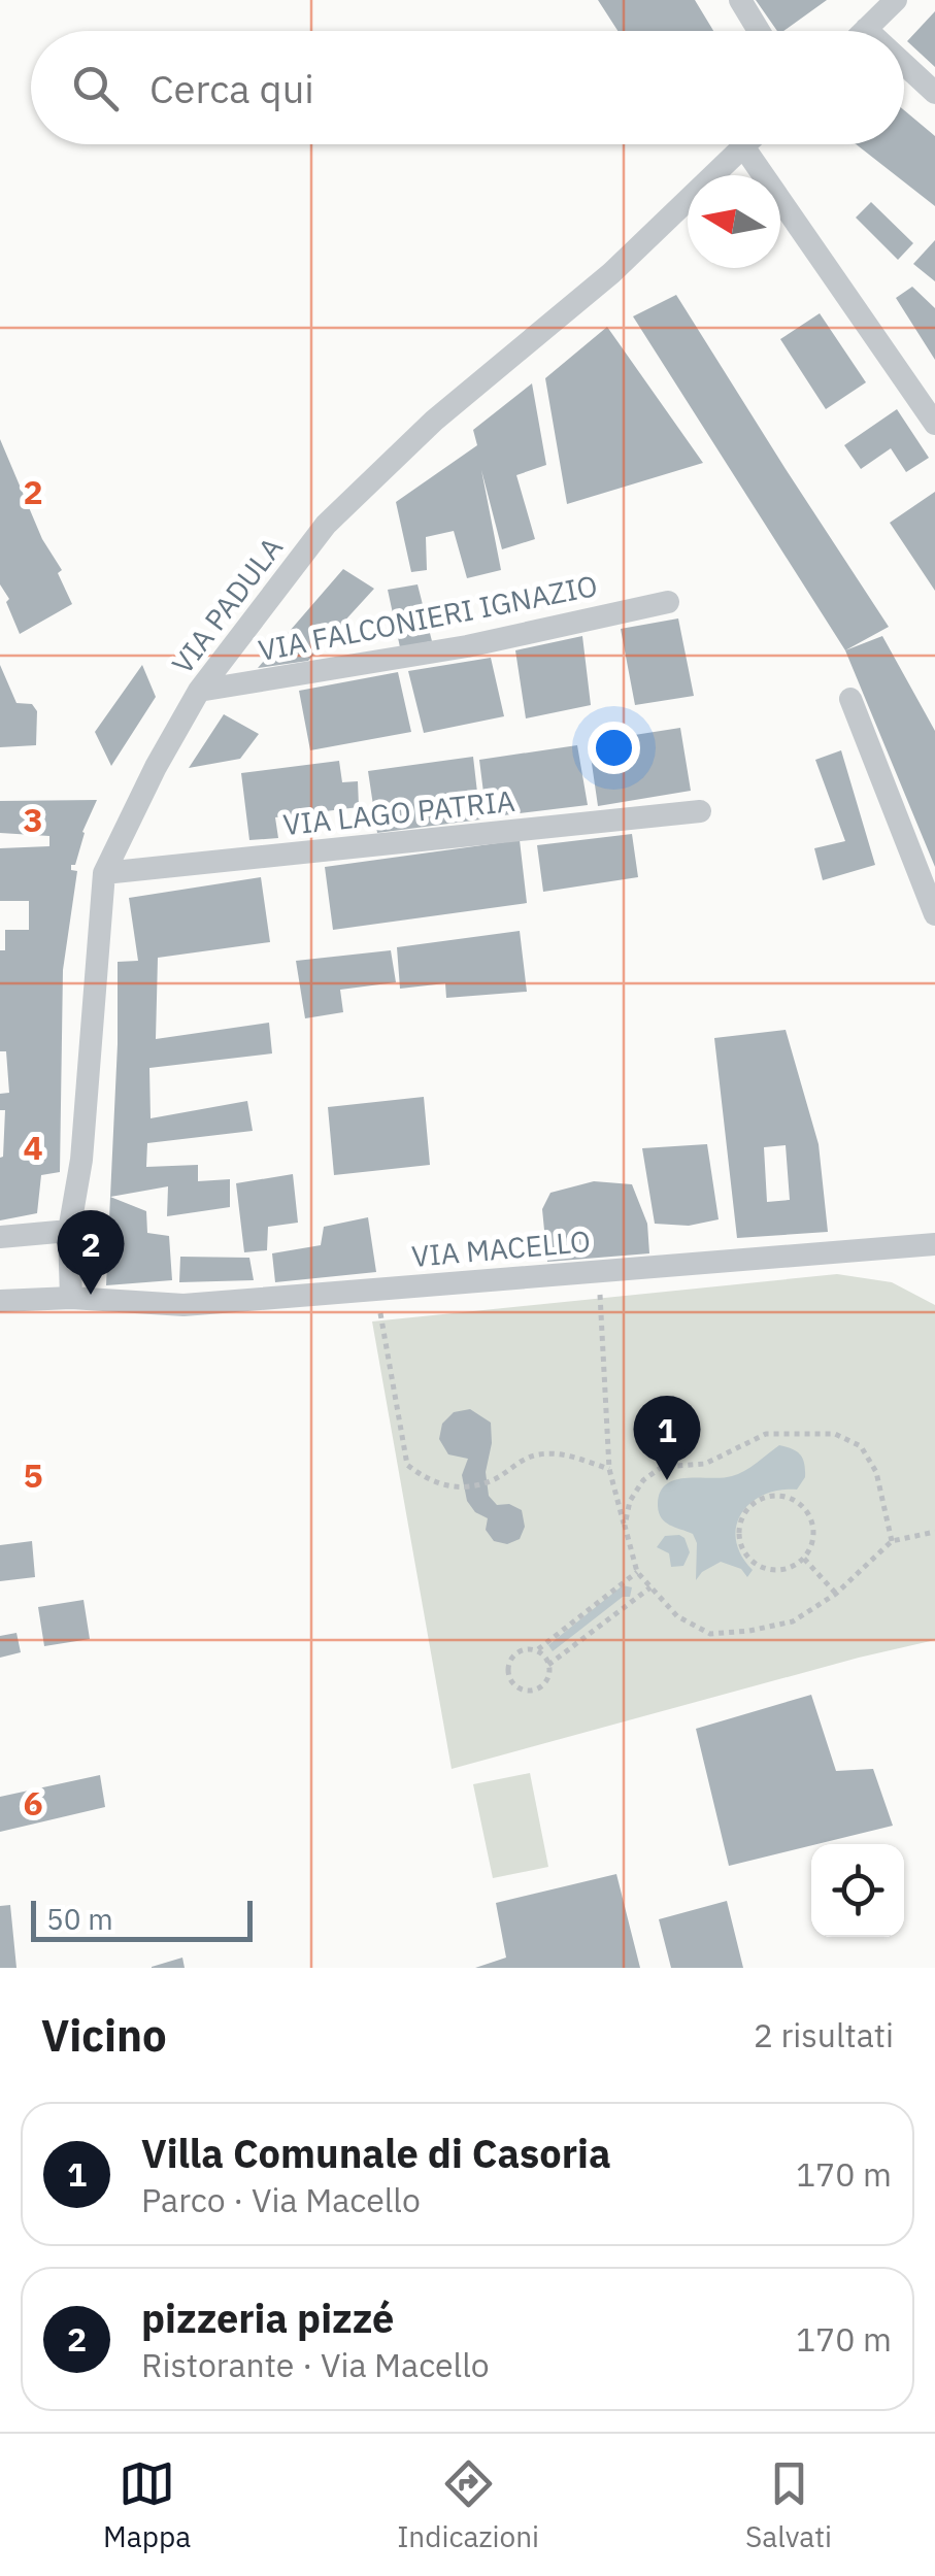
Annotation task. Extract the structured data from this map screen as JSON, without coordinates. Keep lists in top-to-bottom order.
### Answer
{
  "streets": {
    "street": [
      "VIA PADULA",
      "VIA FALCONIERI IGNAZIO",
      "VIA LAGO PATRIA",
      "VIA MACELLO"
    ]
  },
  "crossings": [
    ["VIA PADULA", "VIA FALCONIERI IGNAZIO"],
    ["VIA PADULA", "VIA LAGO PATRIA"],
    ["VIA PADULA", "VIA MACELLO"]
  ],
  "scale_bar": "50 m",
  "north": "left",
  "page": {
    "search": "Cerca qui",
    "pins": ["2", "1"],
    "scale": "50 m",
    "heading": ["Vicino", "2 risultati"],
    "list": [
      {
        "mark": "1",
        "name": "Villa Comunale di Casoria",
        "note": "Parco · Via Macello",
        "value": "170 m"
      },
      {
        "mark": "2",
        "name": "pizzeria pizzé",
        "note": "Ristorante · Via Macello",
        "value": "170 m"
      }
    ],
    "nav": ["Mappa", "Indicazioni", "Salvati"]
  },
  "grid": {
    "rows": [
      "2",
      "3",
      "4",
      "5",
      "6"
    ]
  }
}
